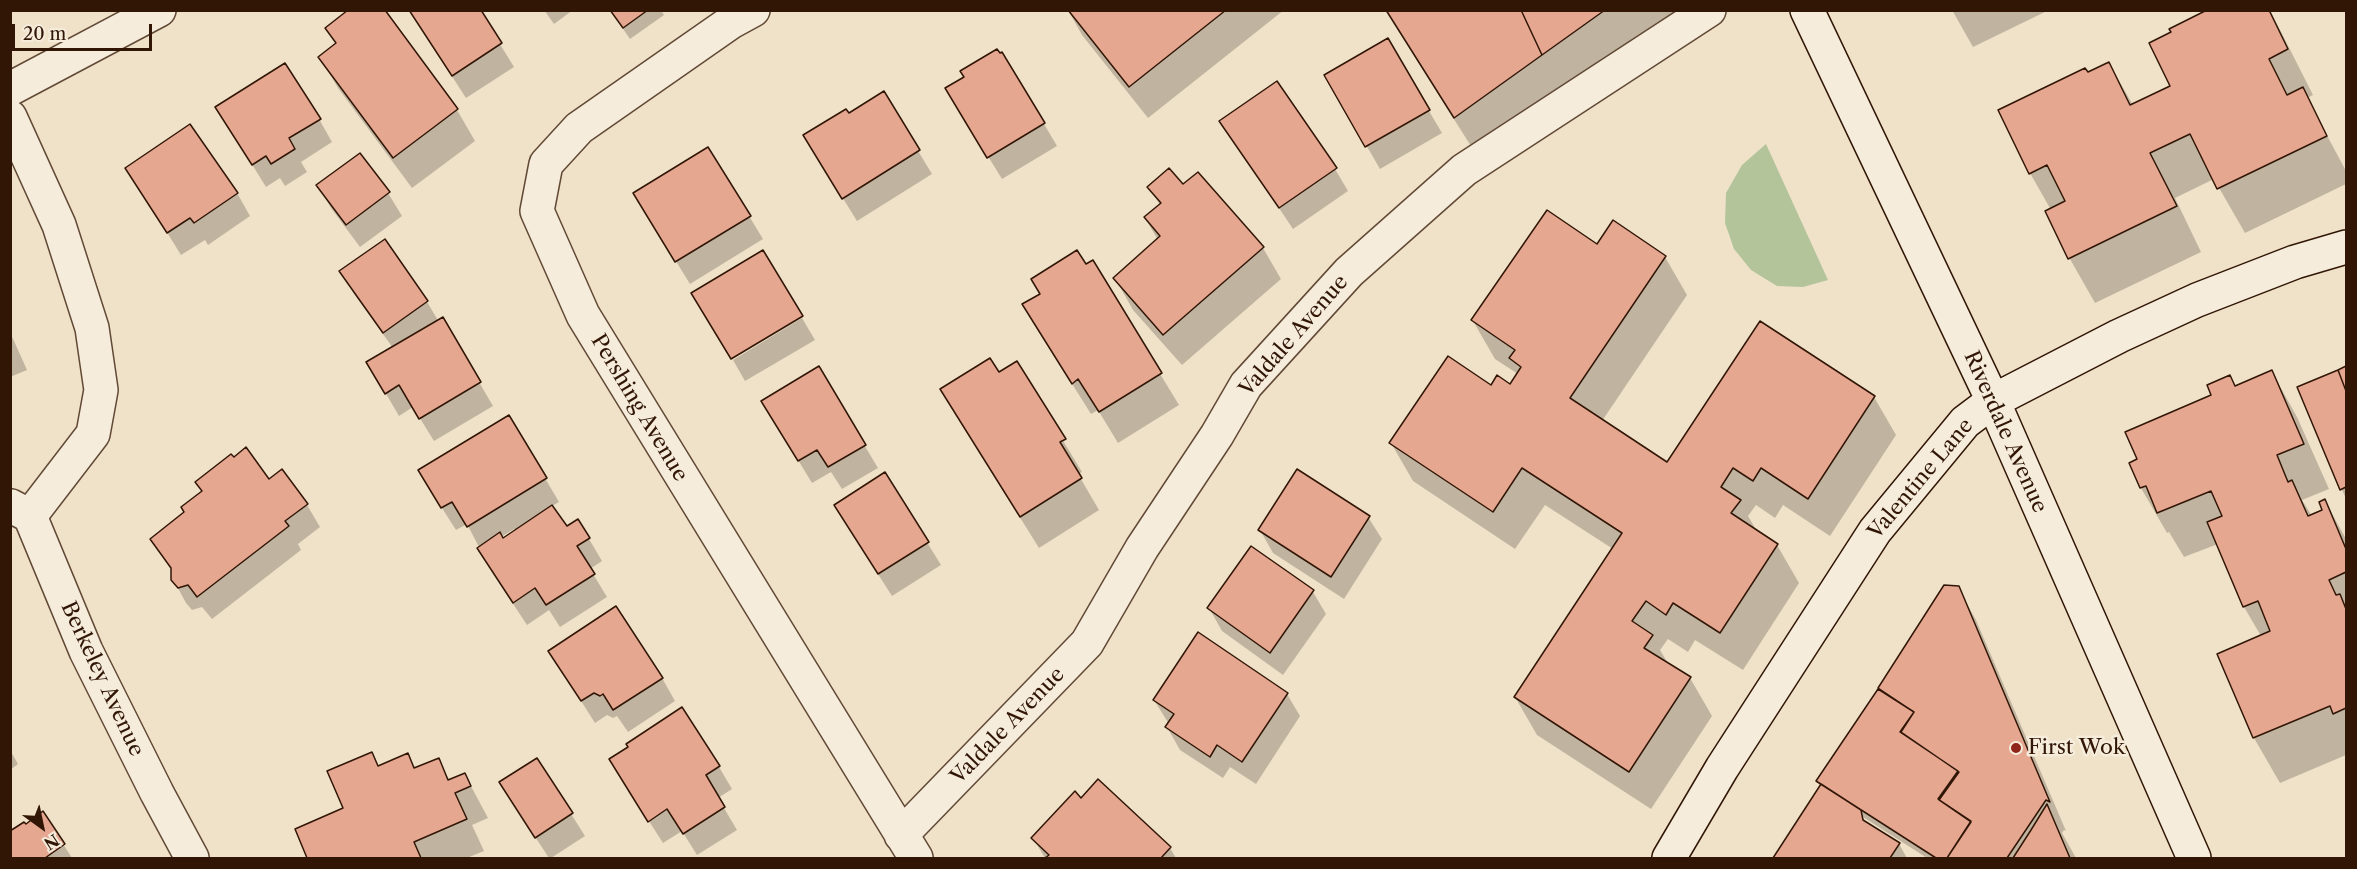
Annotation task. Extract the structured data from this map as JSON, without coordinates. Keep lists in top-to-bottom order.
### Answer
{
  "streets": {
    "street": [
      "Valdale Avenue",
      "Pershing Avenue",
      "Riverdale Avenue",
      "Valentine Lane",
      "Berkeley Avenue"
    ]
  },
  "crossings": [
    ["Valdale Avenue", "Pershing Avenue"],
    ["Riverdale Avenue", "Valentine Lane"]
  ],
  "places": ["First Wok"],
  "scale_bar": "20 m",
  "north": "bottom right"
}
